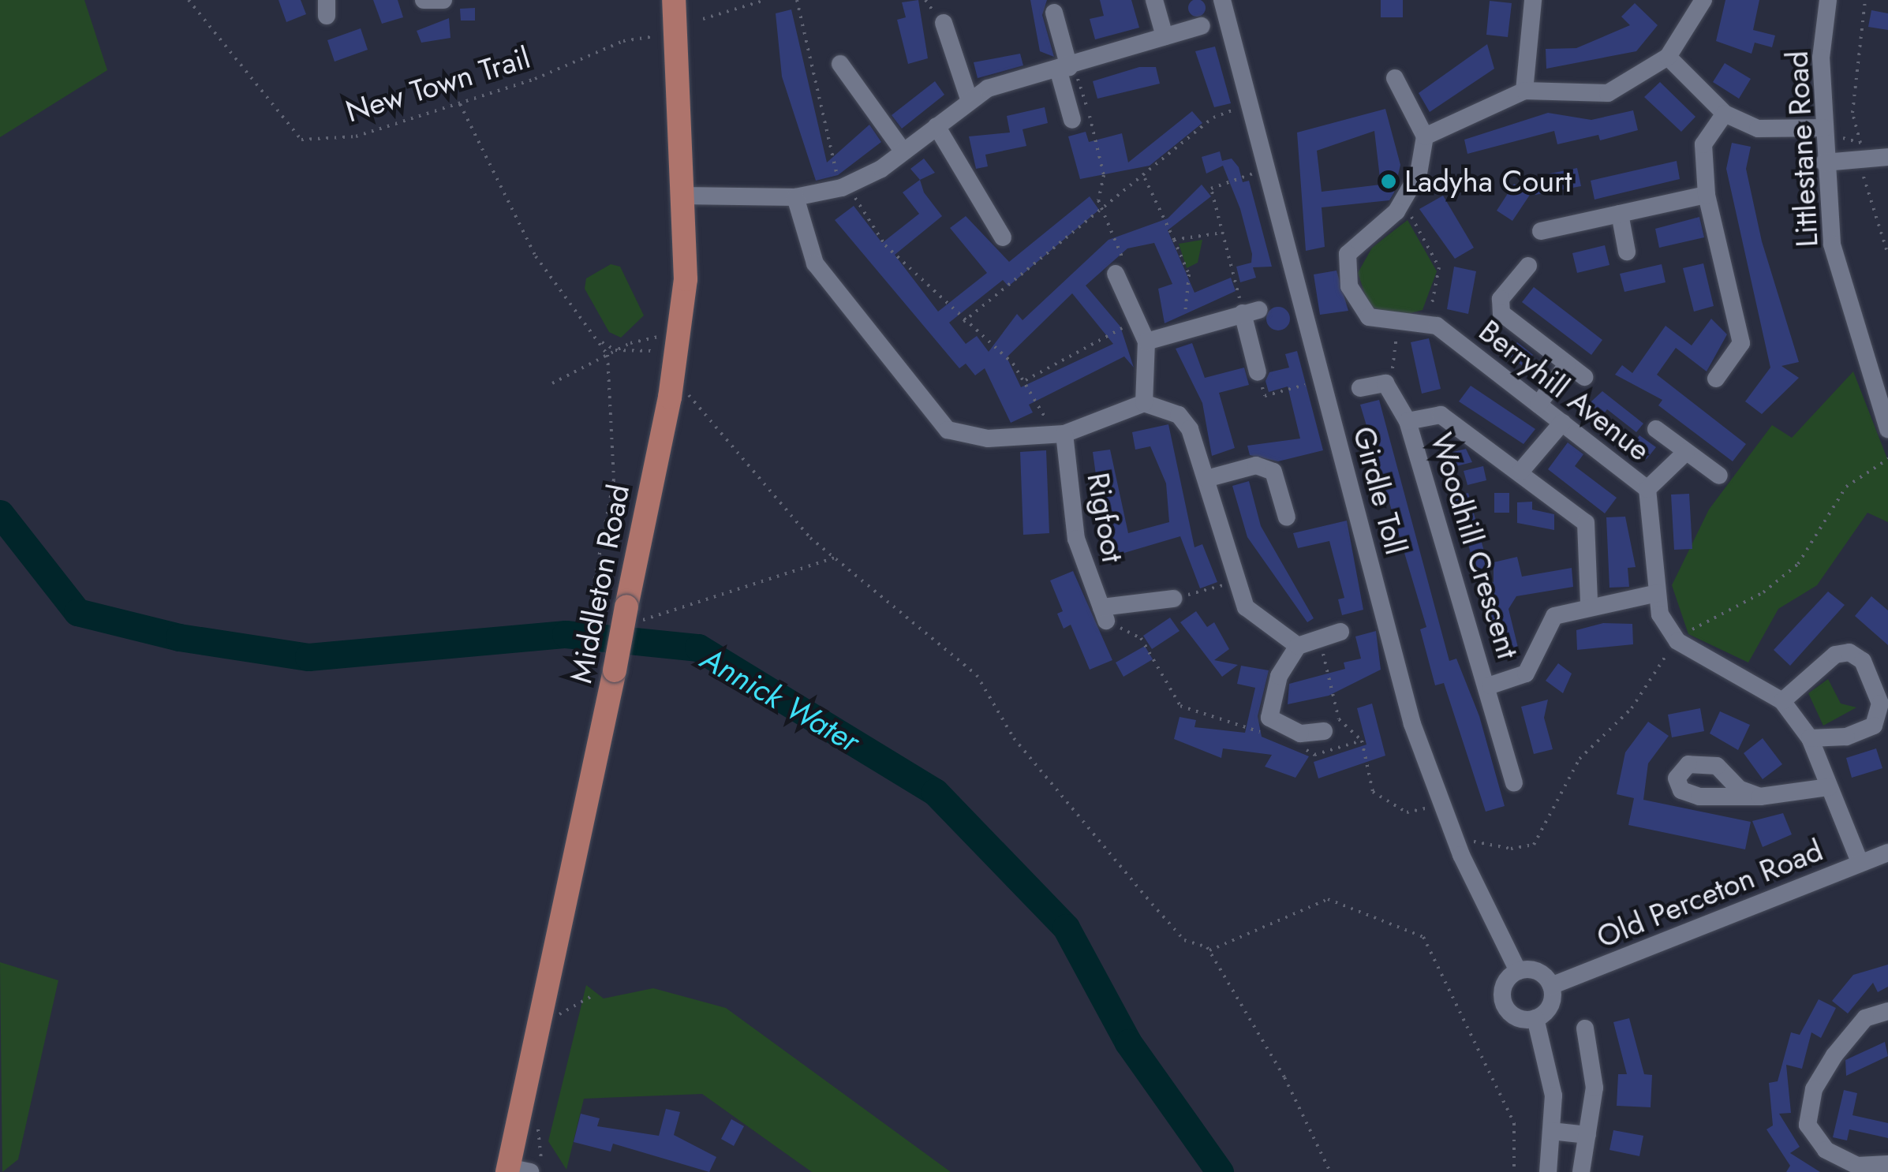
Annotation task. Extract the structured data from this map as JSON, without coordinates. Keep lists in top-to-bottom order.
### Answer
{
  "streets": {
    "main road": ["Middleton Road"],
    "street": [
      "Littlestane Road",
      "Berryhill Avenue",
      "Girdle Toll",
      "Rigfoot",
      "Woodhill Crescent",
      "Old Perceton Road"
    ],
    "path": ["New Town Trail"]
  },
  "crossings": [
    ["Girdle Toll", "Old Perceton Road"]
  ],
  "water": ["Annick Water"],
  "places": ["Ladyha Court"]
}
